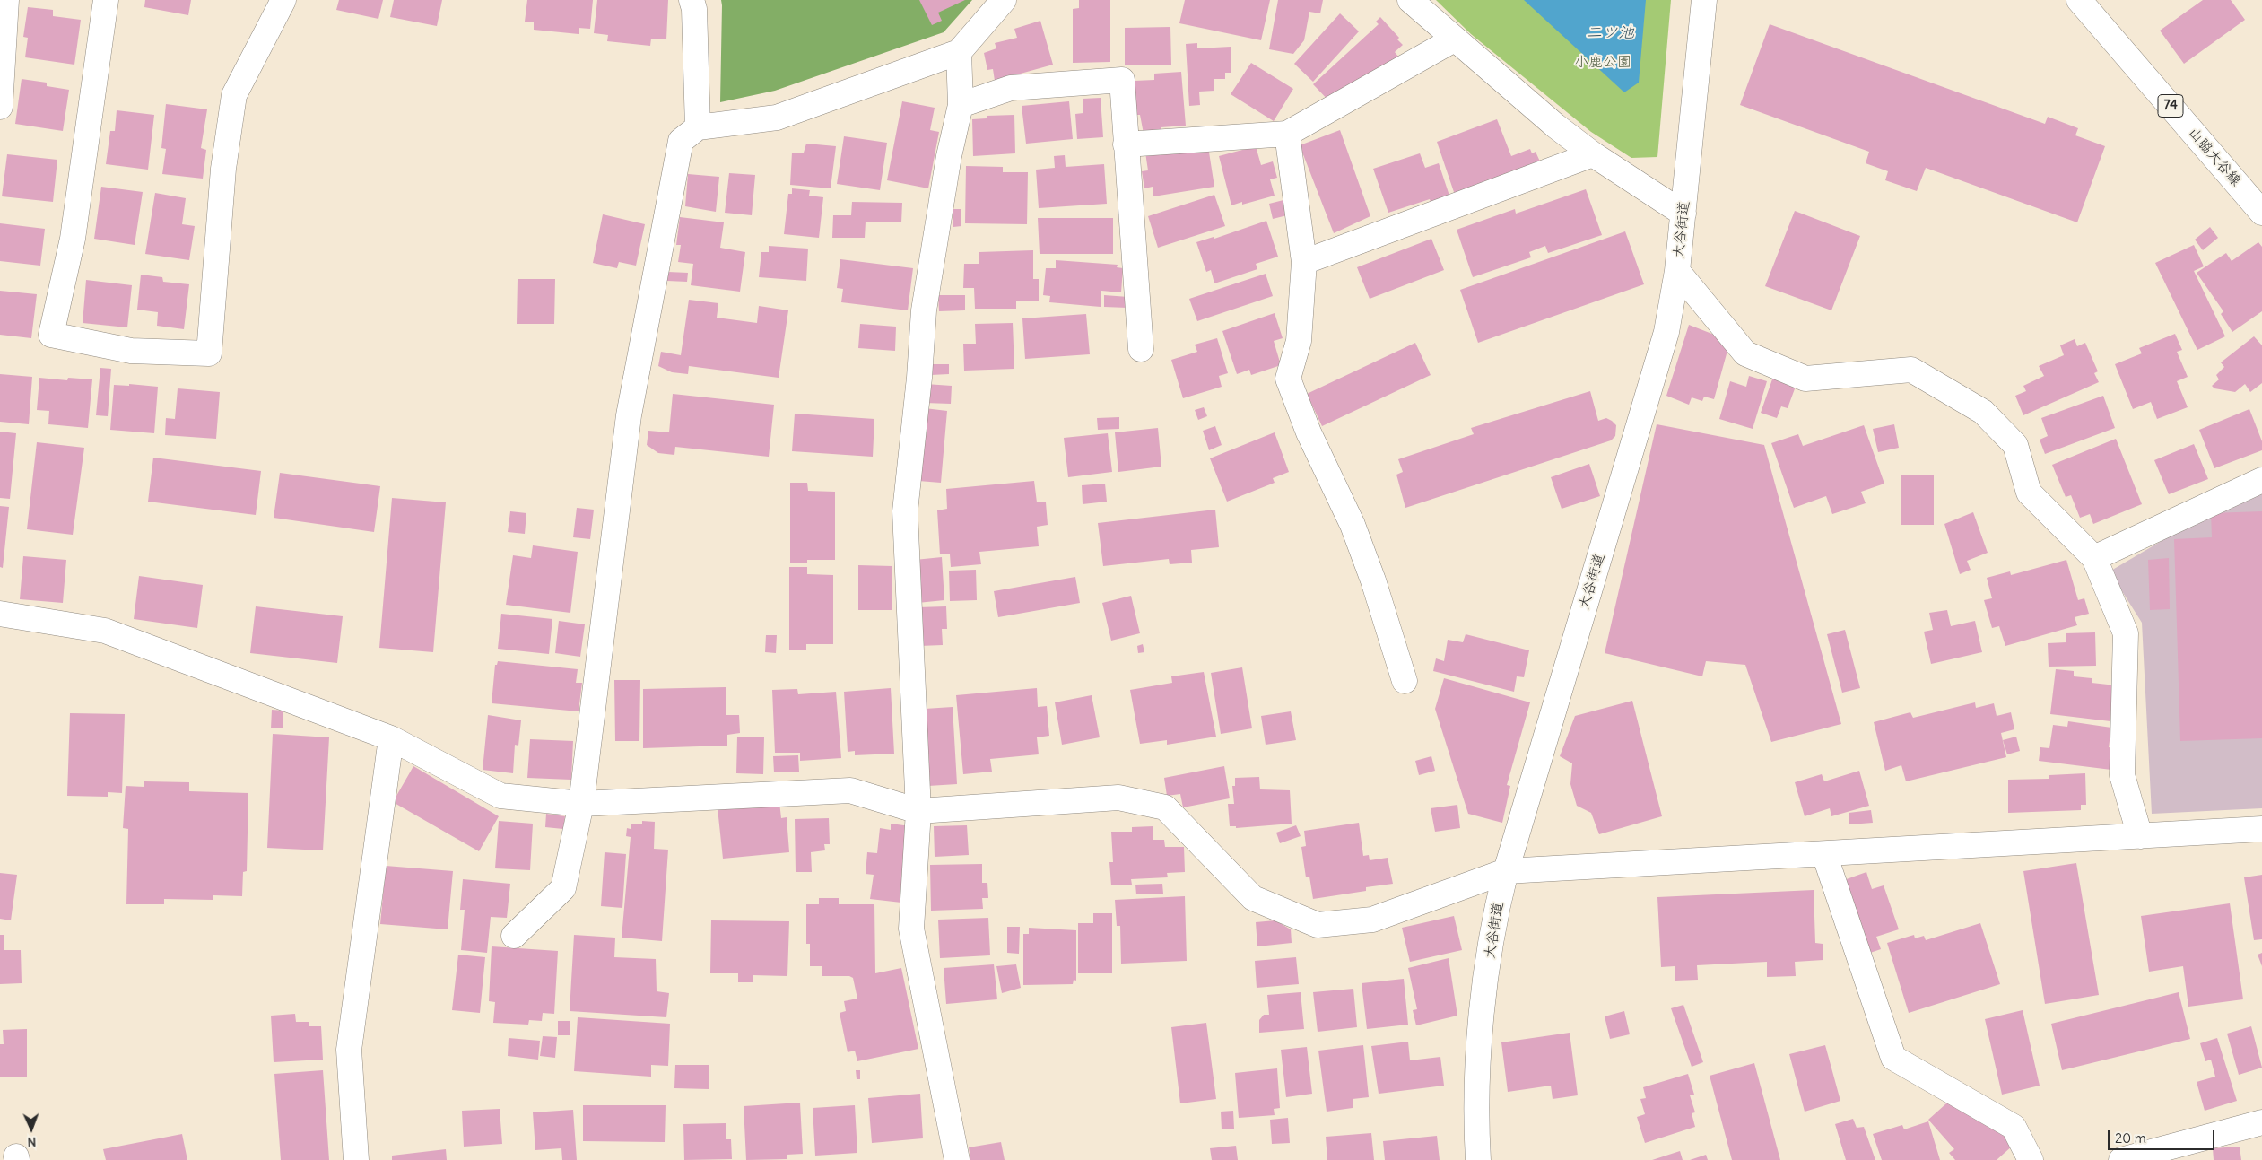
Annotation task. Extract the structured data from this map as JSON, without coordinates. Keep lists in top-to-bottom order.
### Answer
{
  "streets": {
    "street": ["74", "山脇大谷線", "大谷街道"]
  },
  "water": ["二ツ池"],
  "parks": ["小鹿公園"],
  "scale_bar": "20 m",
  "north": "bottom"
}
